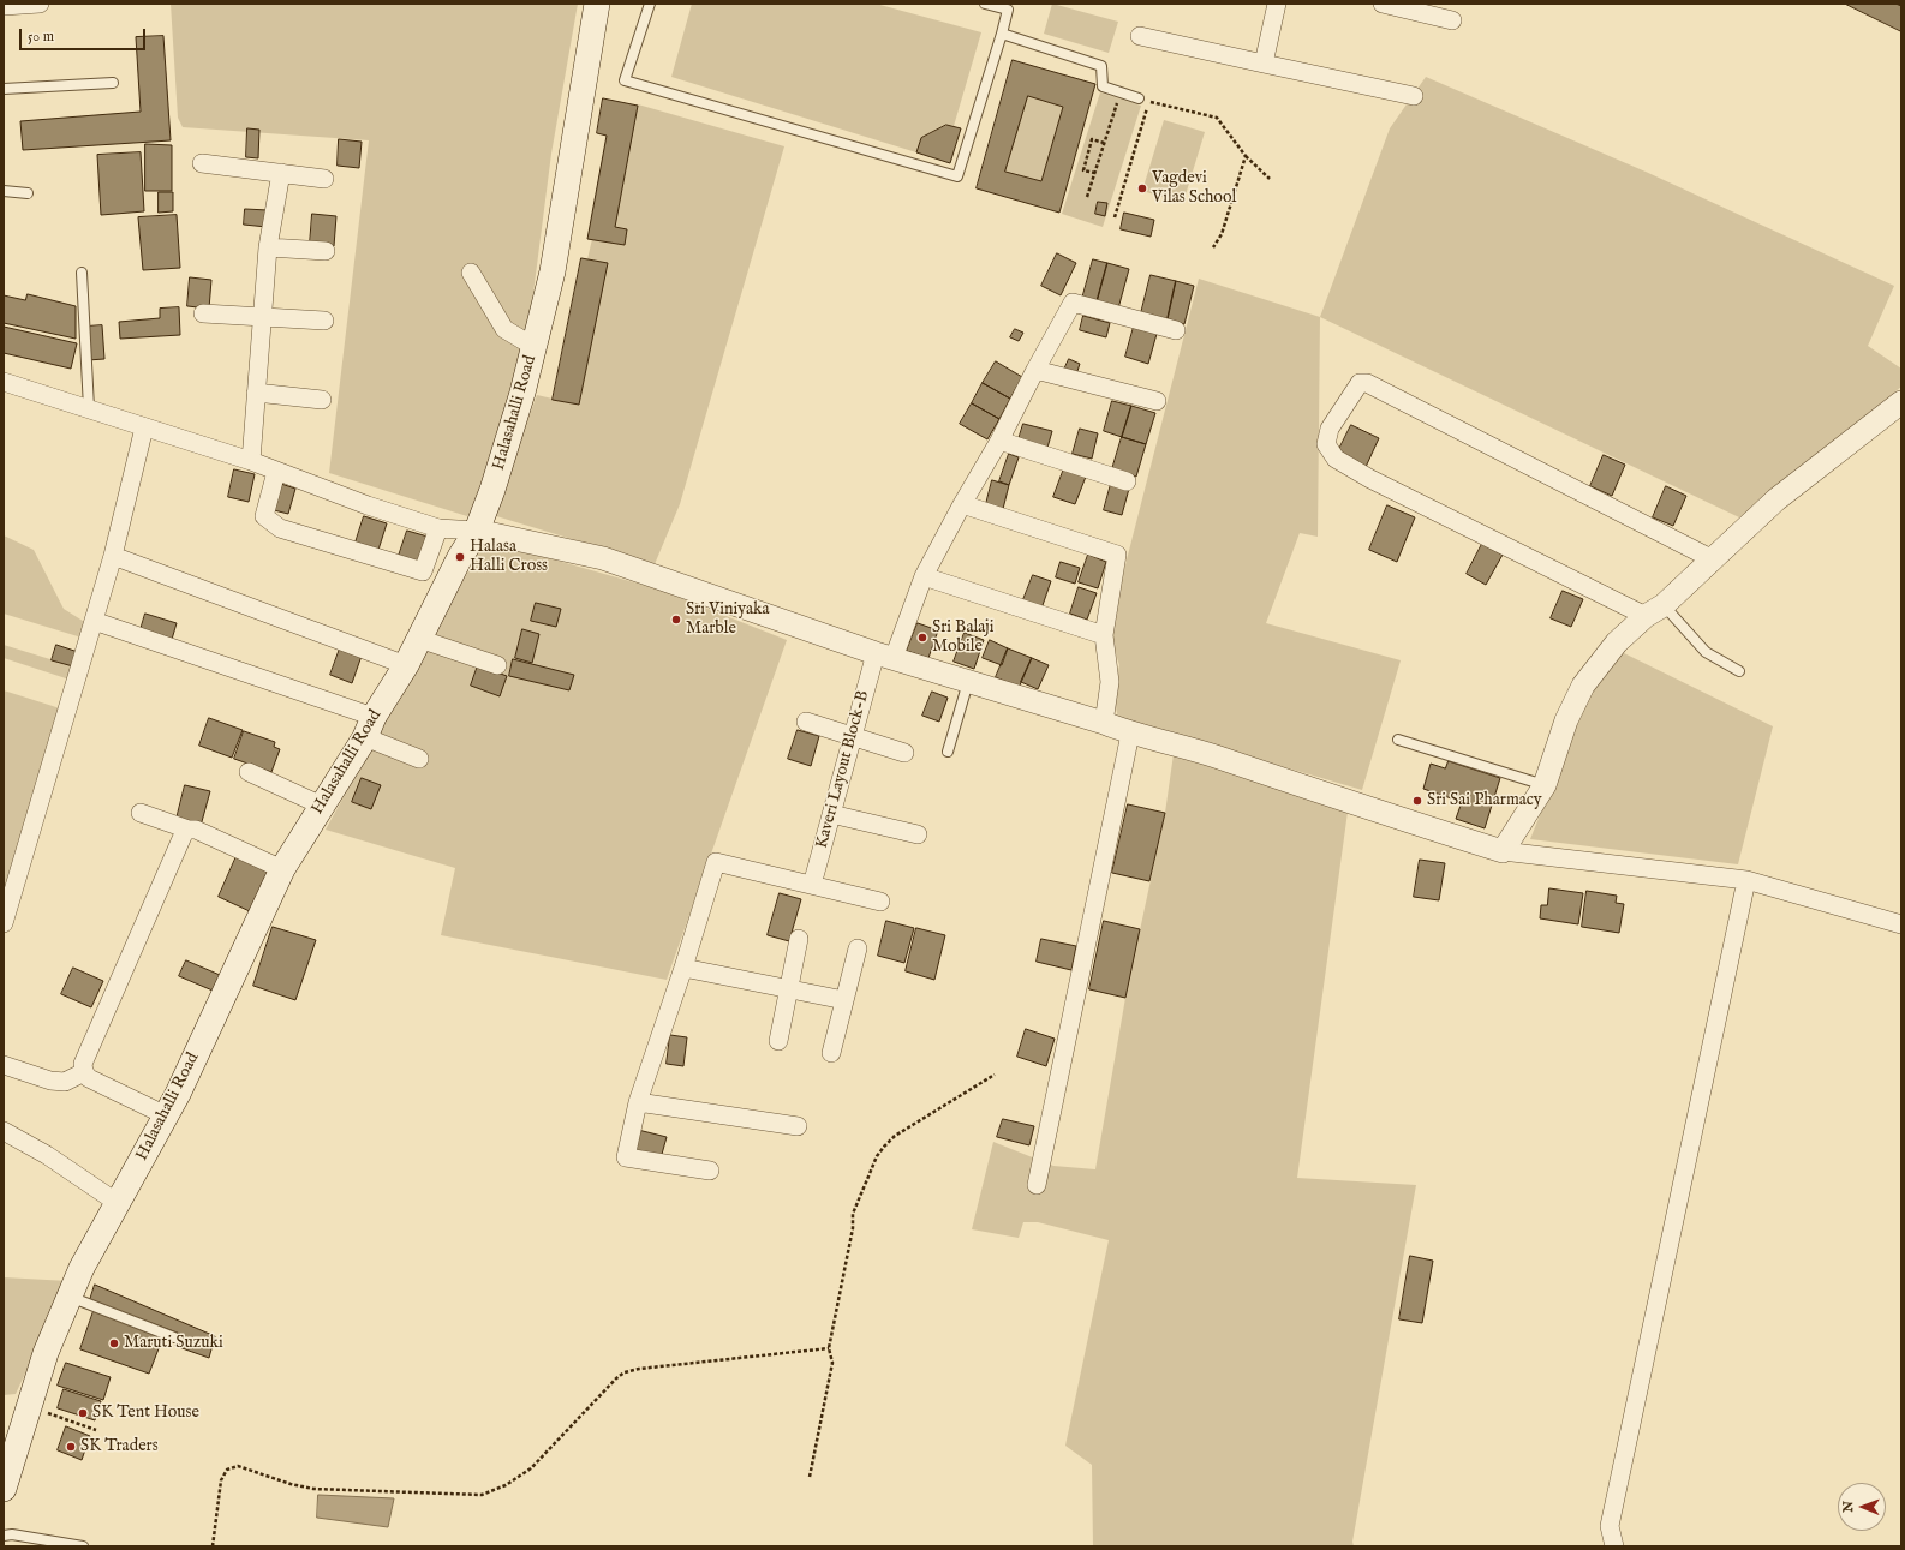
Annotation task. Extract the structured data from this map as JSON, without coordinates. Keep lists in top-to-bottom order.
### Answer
{
  "streets": {
    "main road": ["Halasahalli Road"],
    "street": ["Kaveri Layout Block-B"]
  },
  "places": [
    "Vagdevi Vilas School",
    "Halasa Halli Cross",
    "Sri Viniyaka Marble",
    "Sri Balaji Mobile",
    "Sri Sai Pharmacy",
    "Maruti Suzuki",
    "SK Tent House",
    "SK Traders"
  ],
  "scale_bar": "50 m",
  "north": "left"
}
